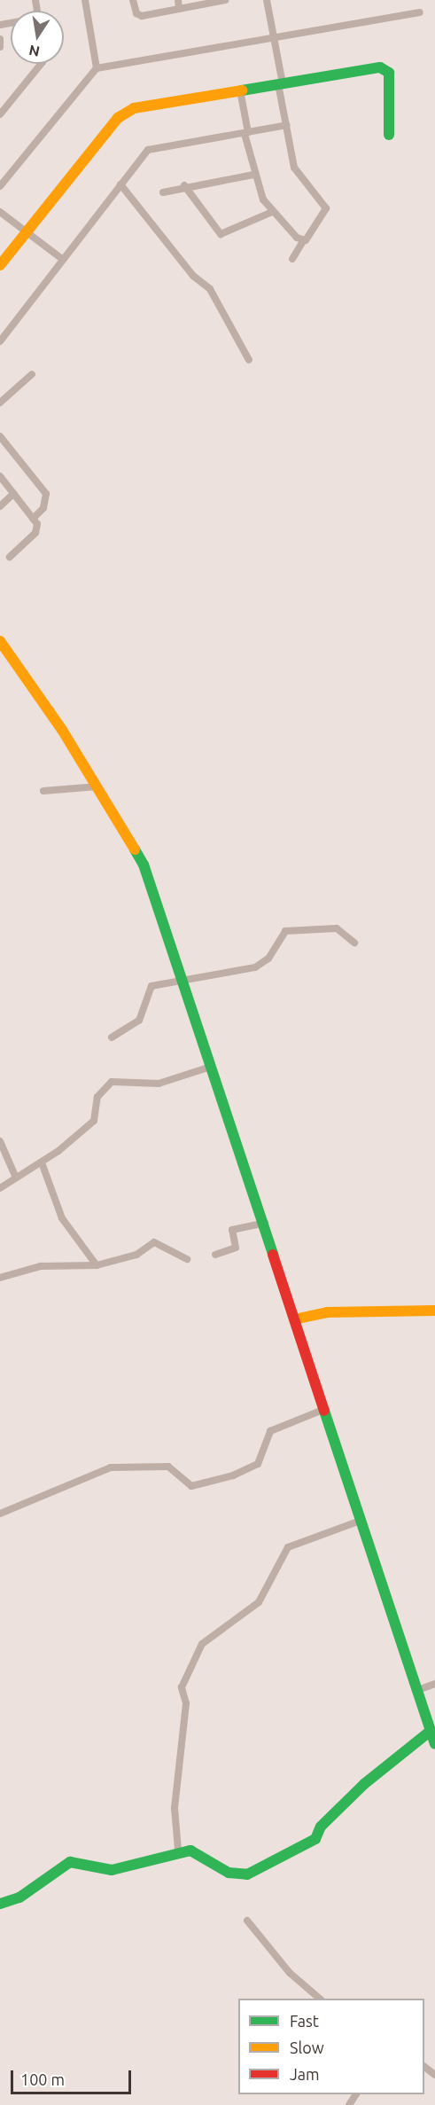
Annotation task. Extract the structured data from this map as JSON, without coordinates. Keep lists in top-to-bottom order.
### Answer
{
  "legend": ["Fast", "Slow", "Jam"],
  "scale_bar": "100 m",
  "north": "bottom"
}
